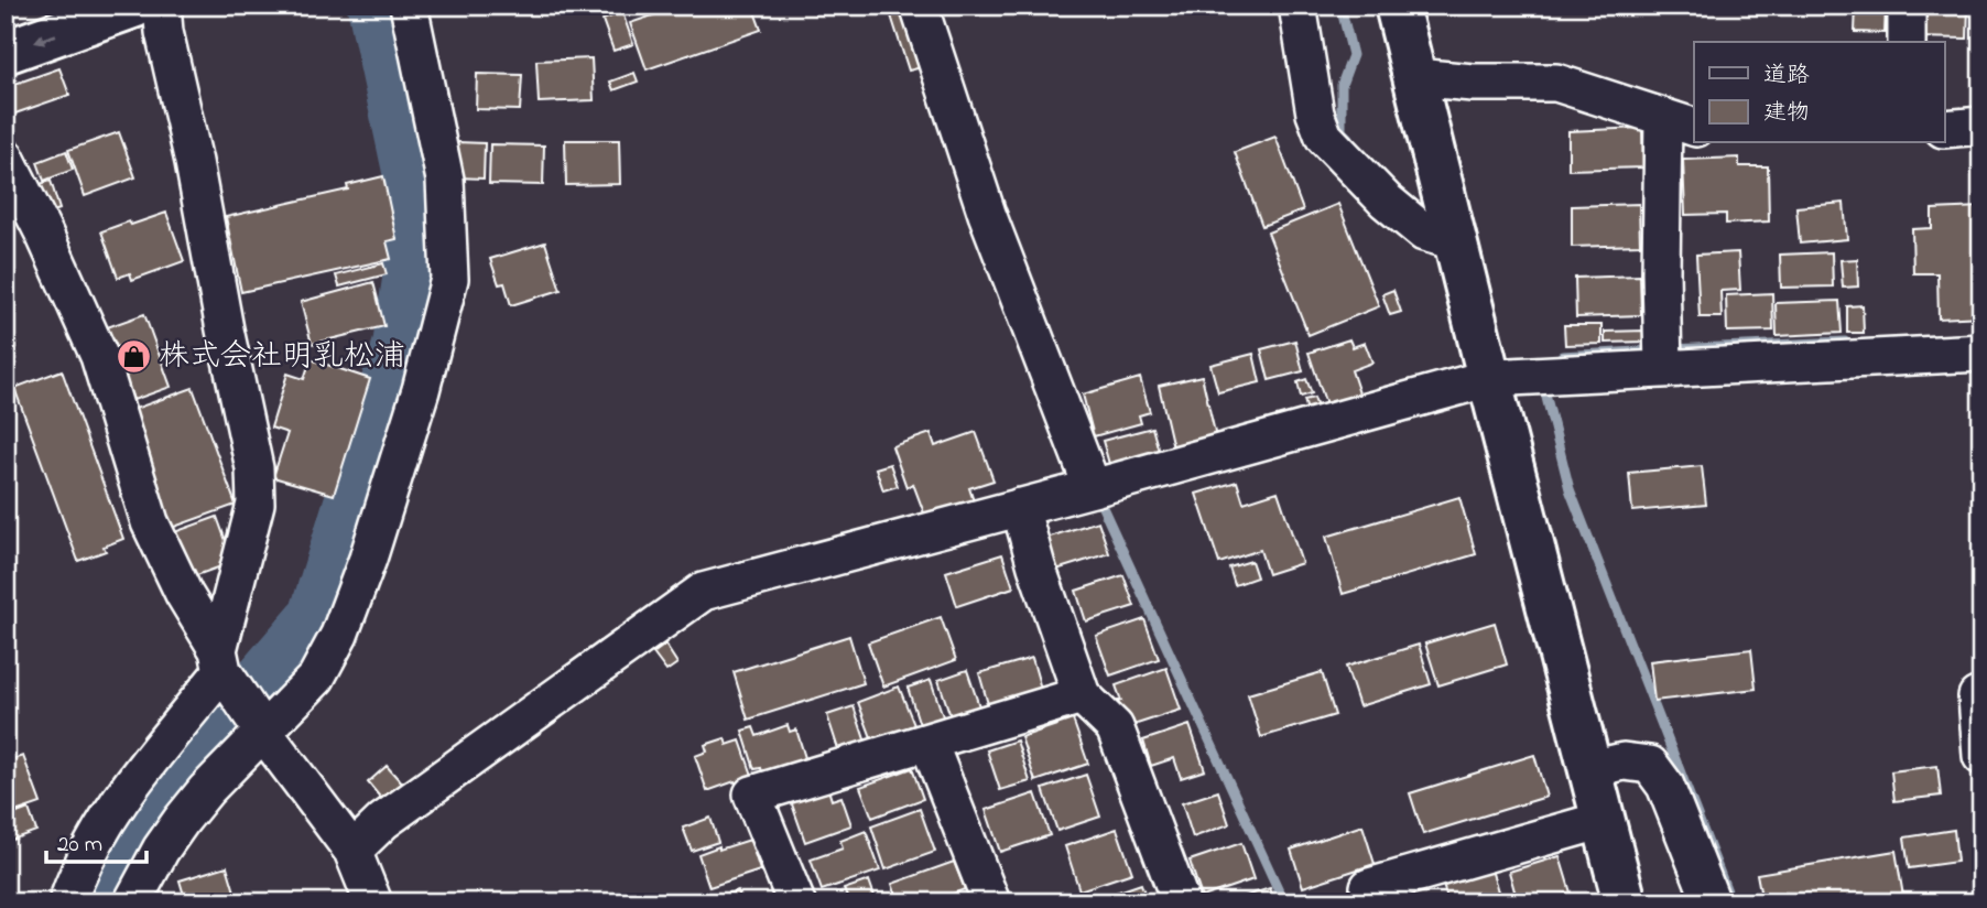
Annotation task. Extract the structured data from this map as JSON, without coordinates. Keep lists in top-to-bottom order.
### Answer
{
  "places": {
    "shop": ["株式会社明乳松浦"]
  },
  "legend": ["道路", "建物"],
  "scale_bar": "20 m"
}
